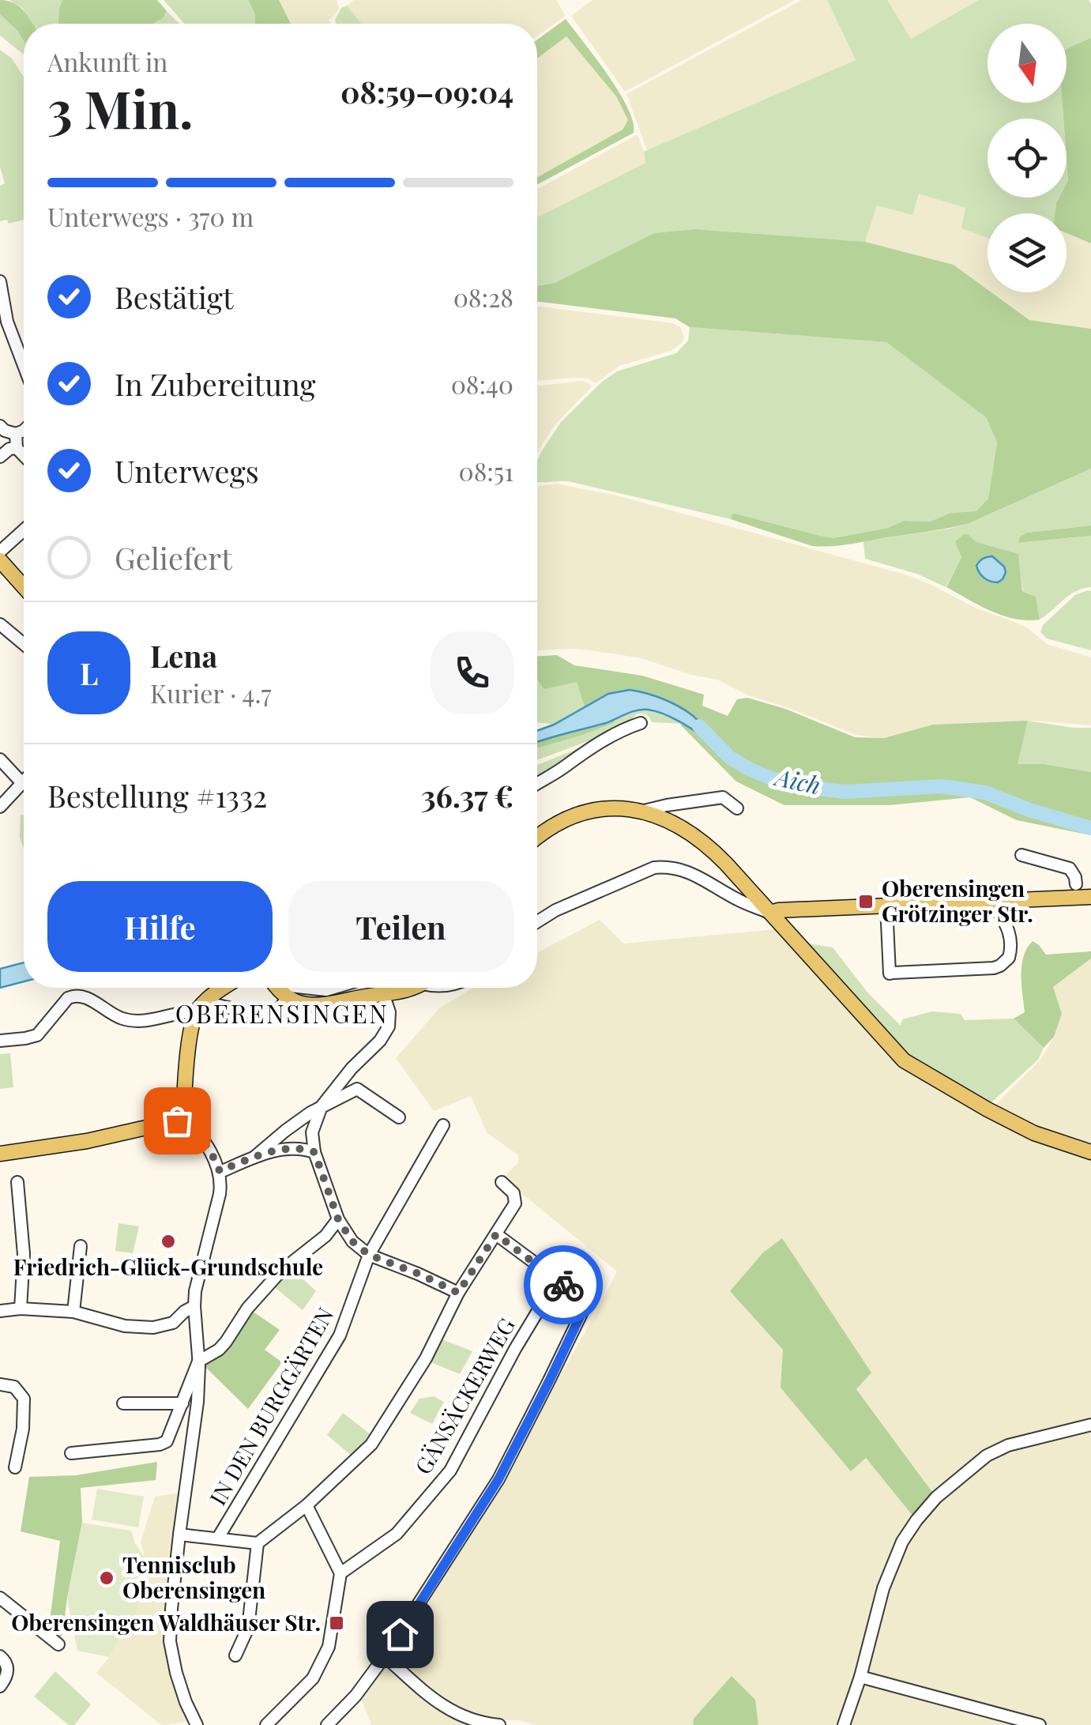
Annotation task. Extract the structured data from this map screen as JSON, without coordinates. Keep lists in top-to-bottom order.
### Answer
{
  "streets": {
    "street": ["GÄNSÄCKERWEG", "IN DEN BURGGÄRTEN"]
  },
  "districts": ["OBERENSINGEN"],
  "water": ["Aich"],
  "places": {
    "transit": ["Oberensingen Grötzinger Str.", "Oberensingen Waldhäuser Str."],
    "other": ["Friedrich-Glück-Grundschule", "Tennisclub Oberensingen"]
  },
  "north": "bottom",
  "page": {
    "heading": ["3 Min.", "Ankunft in", "08:59–09:04"],
    "panel": [
      "Lena",
      "Kurier · 4.7",
      "Bestellung #1332",
      "36.37 €"
    ],
    "bar": "Unterwegs · 370 m",
    "list": [
      ["Bestätigt", "08:28"],
      ["In Zubereitung", "08:40"],
      ["Unterwegs", "08:51"],
      "Geliefert"
    ],
    "round": "L",
    "buttons": ["Hilfe", "Teilen"]
  }
}
